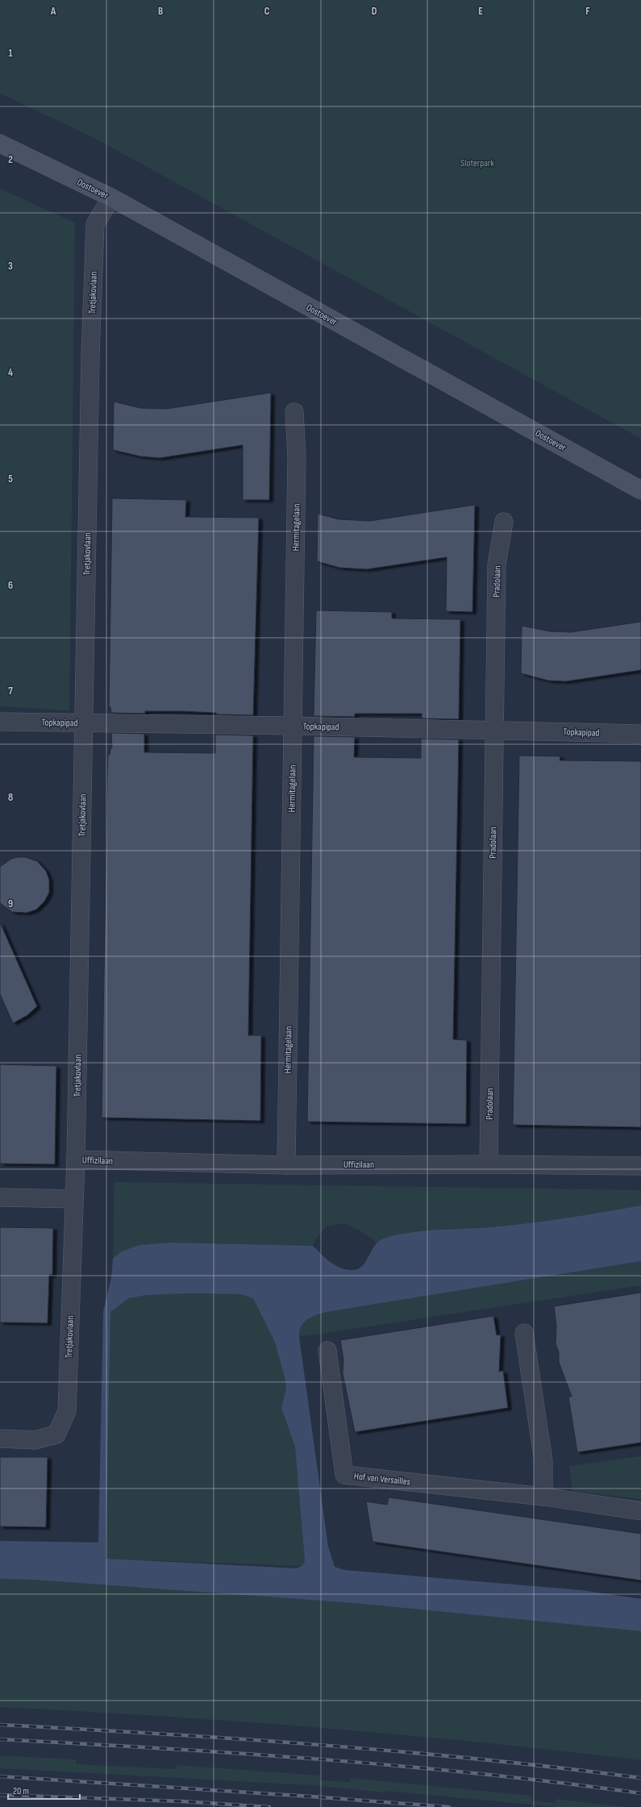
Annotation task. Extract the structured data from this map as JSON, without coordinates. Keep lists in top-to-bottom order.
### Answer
{
  "streets": {
    "main road": ["Oostoever"],
    "street": [
      "Tretjakovlaan",
      "Hermitagelaan",
      "Pradolaan",
      "Topkapipad",
      "Uffizilaan",
      "Hof van Versailles"
    ]
  },
  "crossings": [
    ["Oostoever", "Tretjakovlaan"],
    ["Tretjakovlaan", "Topkapipad"],
    ["Tretjakovlaan", "Uffizilaan"],
    ["Hermitagelaan", "Topkapipad"],
    ["Hermitagelaan", "Uffizilaan"],
    ["Pradolaan", "Topkapipad"],
    ["Pradolaan", "Uffizilaan"]
  ],
  "parks": ["Sloterpark"],
  "scale_bar": "20 m",
  "grid": {
    "columns": [
      "A",
      "B",
      "C",
      "D",
      "E",
      "F"
    ],
    "rows": [
      "1",
      "2",
      "3",
      "4",
      "5",
      "6",
      "7",
      "8",
      "9"
    ]
  }
}
